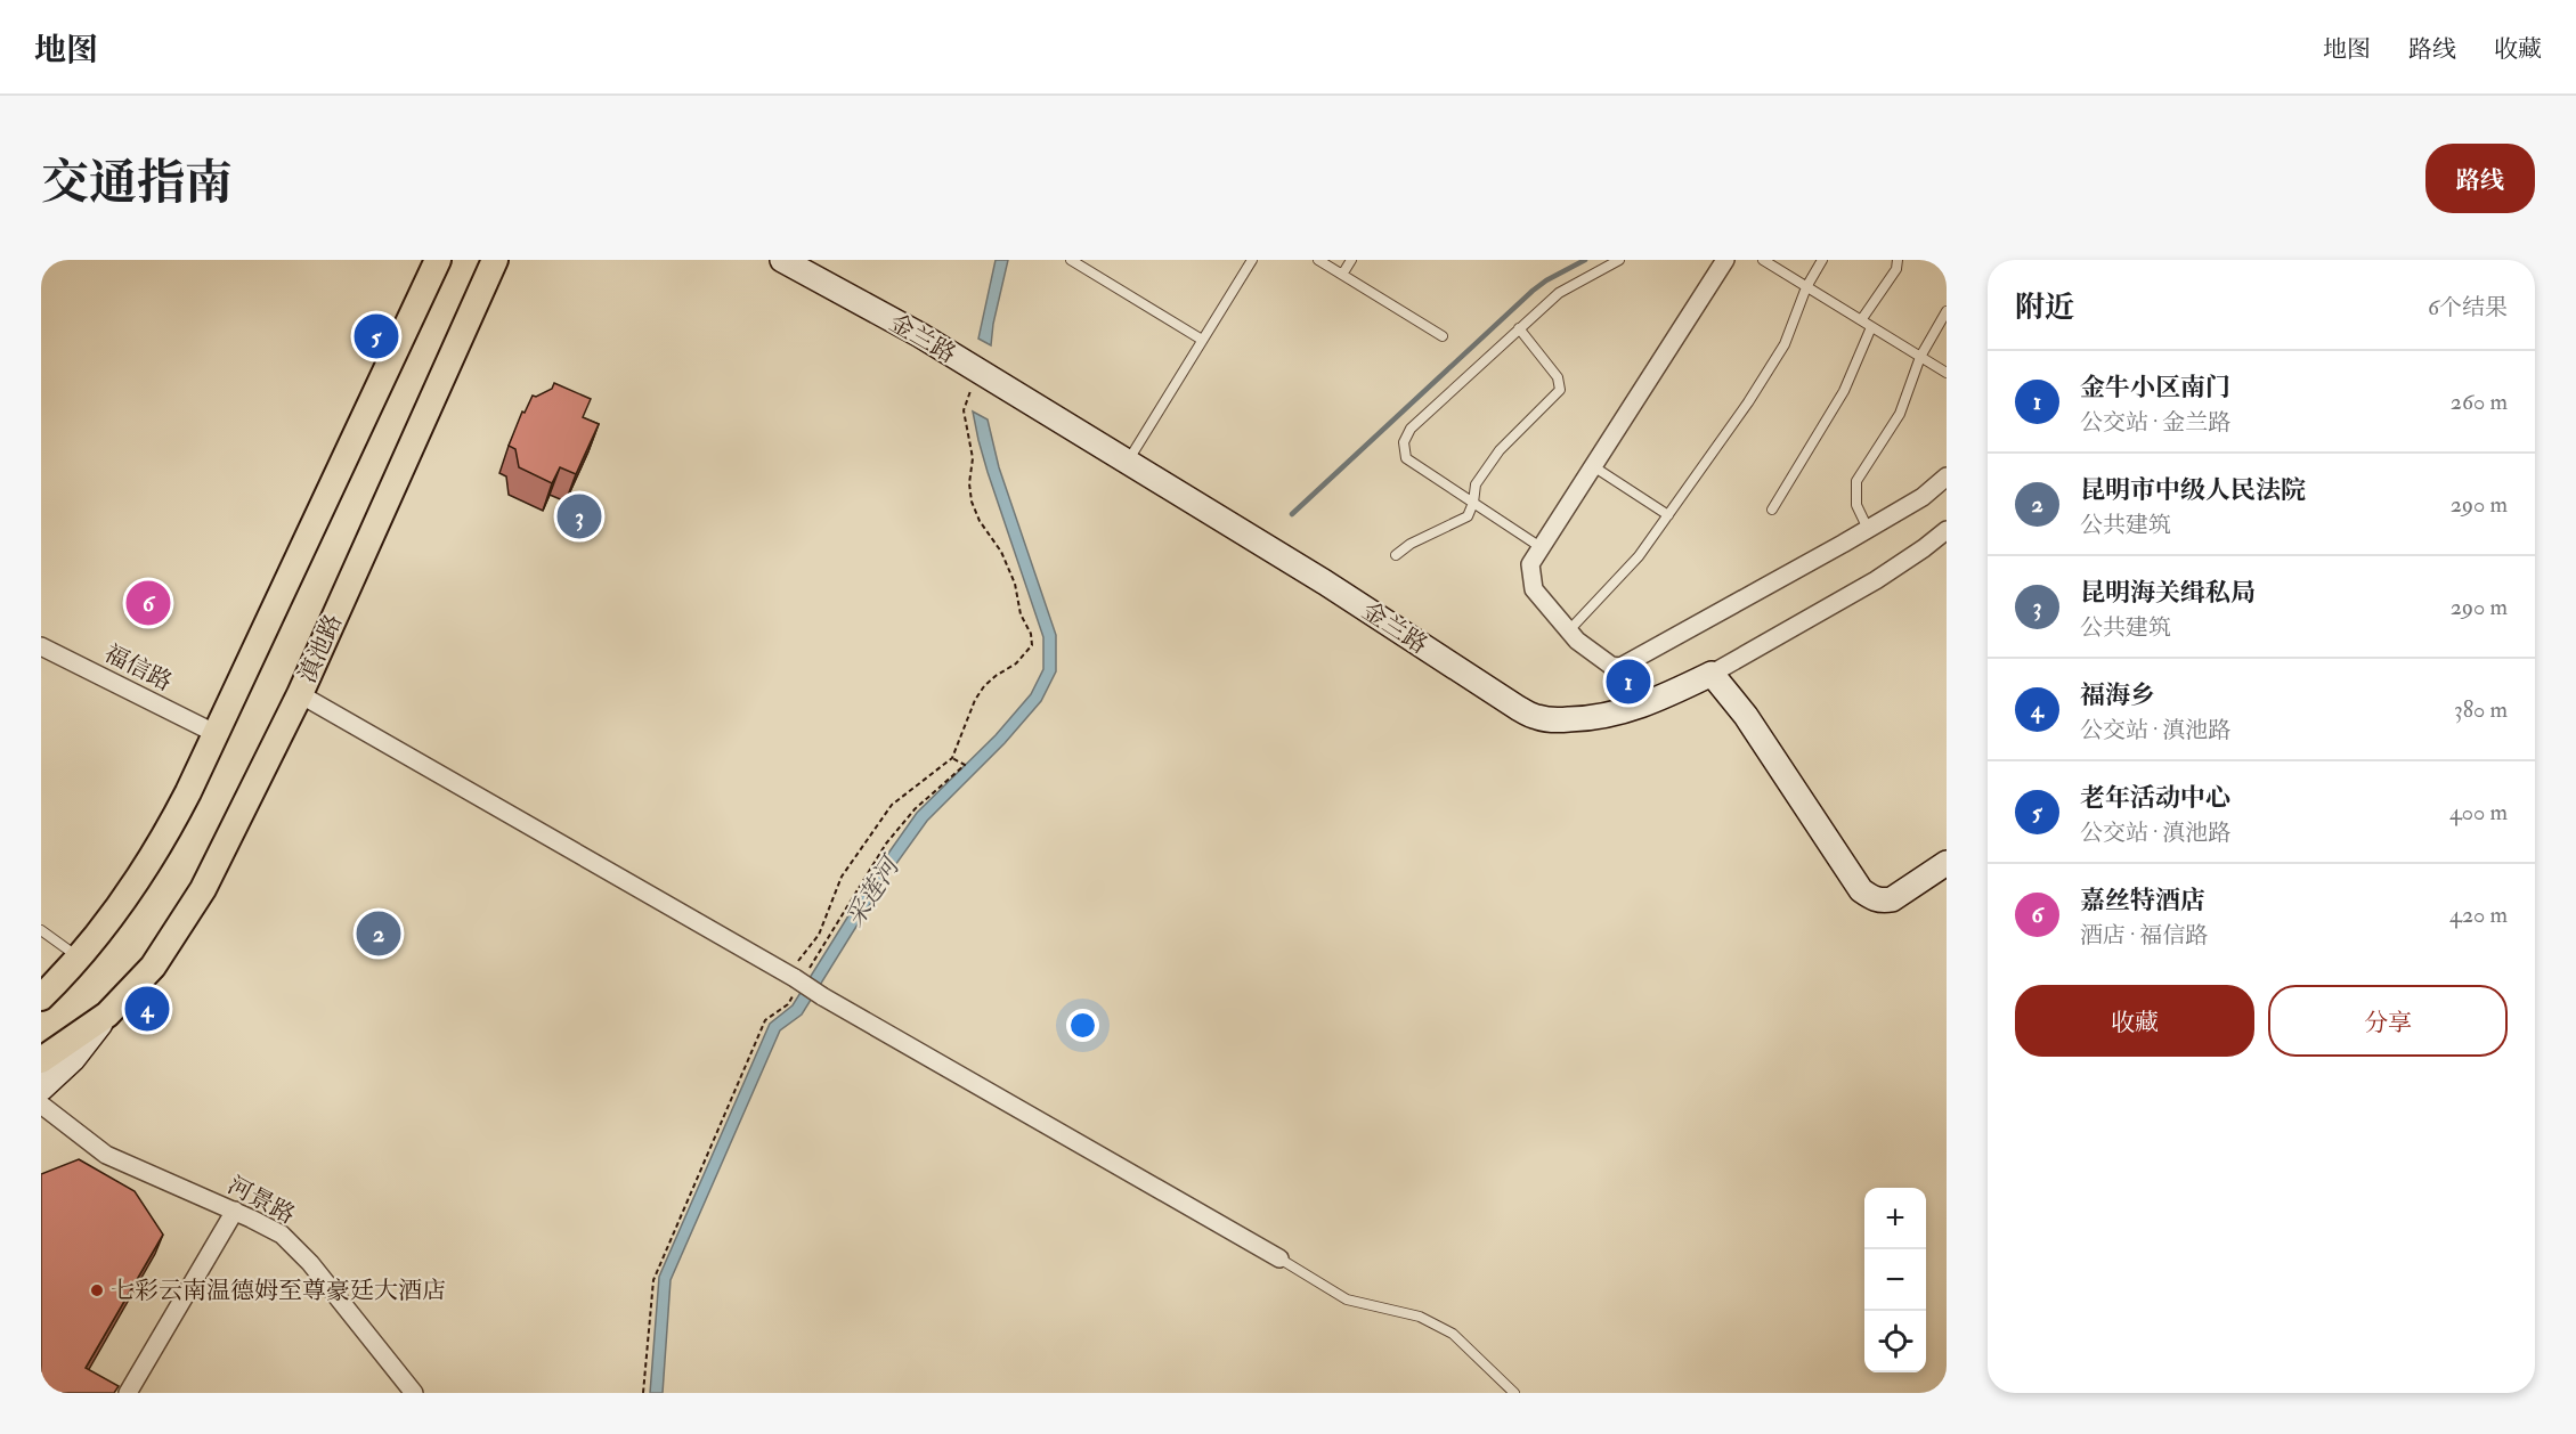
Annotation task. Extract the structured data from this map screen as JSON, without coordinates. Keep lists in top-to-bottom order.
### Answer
{
  "streets": {
    "main road": ["滇池路"],
    "street": ["金兰路", "福信路", "河景路"]
  },
  "water": ["采莲河"],
  "places": ["七彩云南温德姆至尊豪廷大酒店"],
  "page": {
    "header": "地图",
    "nav": ["地图", "路线", "收藏"],
    "title": "交通指南",
    "buttons": [
      "路线",
      ["收藏", "分享"]
    ],
    "heading": ["附近", "6个结果"],
    "pins": [
      "5",
      "3",
      "6",
      "1",
      "2",
      "4"
    ],
    "list": [
      {
        "mark": "1",
        "name": "金牛小区南门",
        "note": "公交站 · 金兰路",
        "value": "260 m"
      },
      {
        "mark": "2",
        "name": "昆明市中级人民法院",
        "note": "公共建筑",
        "value": "290 m"
      },
      {
        "mark": "3",
        "name": "昆明海关缉私局",
        "note": "公共建筑",
        "value": "290 m"
      },
      {
        "mark": "4",
        "name": "福海乡",
        "note": "公交站 · 滇池路",
        "value": "380 m"
      },
      {
        "mark": "5",
        "name": "老年活动中心",
        "note": "公交站 · 滇池路",
        "value": "400 m"
      },
      {
        "mark": "6",
        "name": "嘉丝特酒店",
        "note": "酒店 · 福信路",
        "value": "420 m"
      }
    ],
    "map_buttons": ["+", "−"]
  }
}
